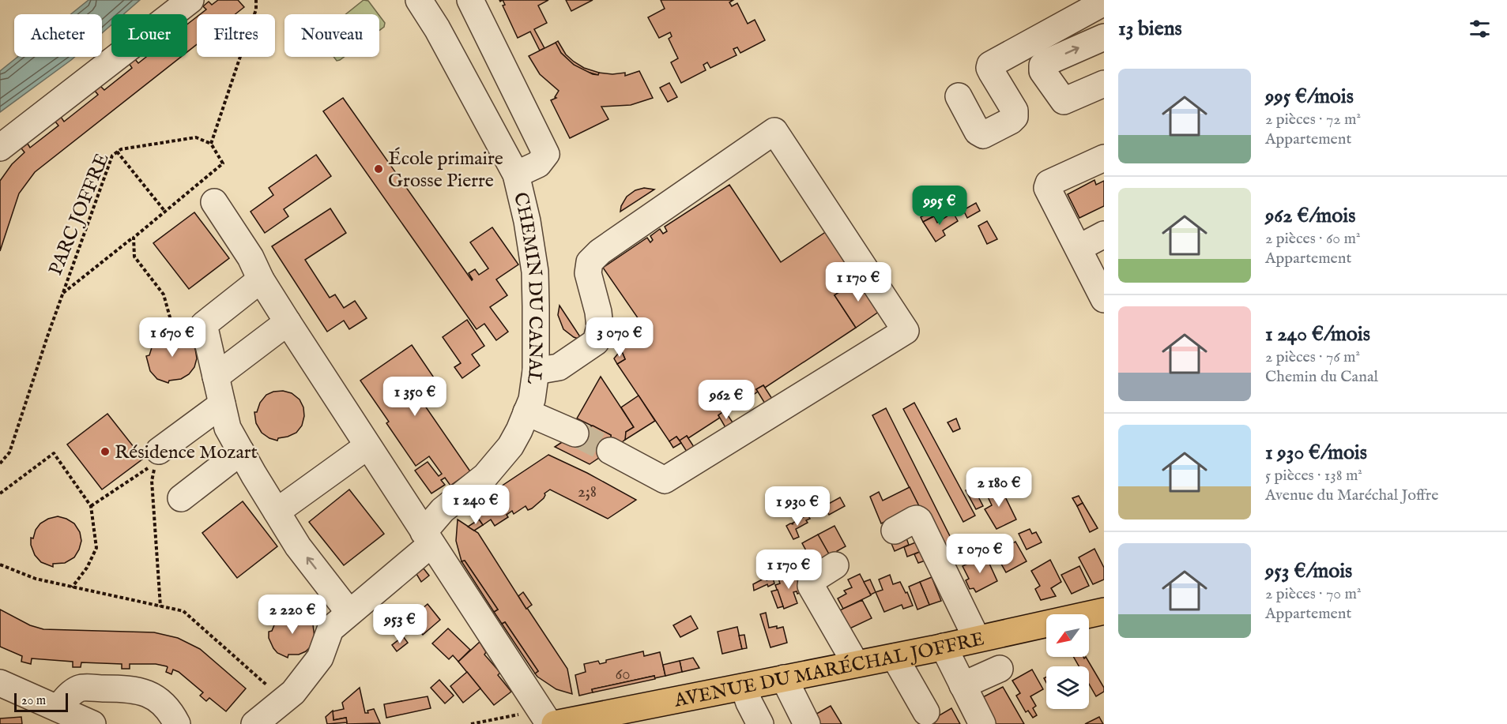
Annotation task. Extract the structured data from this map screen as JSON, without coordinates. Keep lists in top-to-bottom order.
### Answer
{
  "streets": {
    "main road": ["AVENUE DU MARÉCHAL JOFFRE"],
    "street": ["CHEMIN DU CANAL"],
    "path": ["PARC JOFFRE"]
  },
  "places": ["École primaire Grosse Pierre", "Résidence Mozart"],
  "house_numbers": ["2;8", "60"],
  "scale_bar": "20 m",
  "north": "bottom left",
  "page": {
    "heading": "13 biens",
    "chip": [
      "Acheter",
      "Louer",
      "Filtres",
      "Nouveau"
    ],
    "list": [
      {
        "name": "995 €/mois",
        "note": "2 pièces · 72 m² · Appartement"
      },
      {
        "name": "962 €/mois",
        "note": "2 pièces · 60 m² · Appartement"
      },
      {
        "name": "1 240 €/mois",
        "note": "2 pièces · 76 m² · Chemin du Canal"
      },
      {
        "name": "1 930 €/mois",
        "note": "5 pièces · 138 m² · Avenue du Maréchal Joffre"
      },
      {
        "name": "953 €/mois",
        "note": "2 pièces · 70 m² · Appartement"
      }
    ],
    "price": [
      "995 €",
      "1 170 €",
      "1 670 €",
      "3 070 €",
      "1 350 €",
      "962 €",
      "2 180 €",
      "1 240 €",
      "1 930 €",
      "1 070 €",
      "1 170 €",
      "2 220 €",
      "953 €"
    ],
    "scale": "20 m"
  }
}
